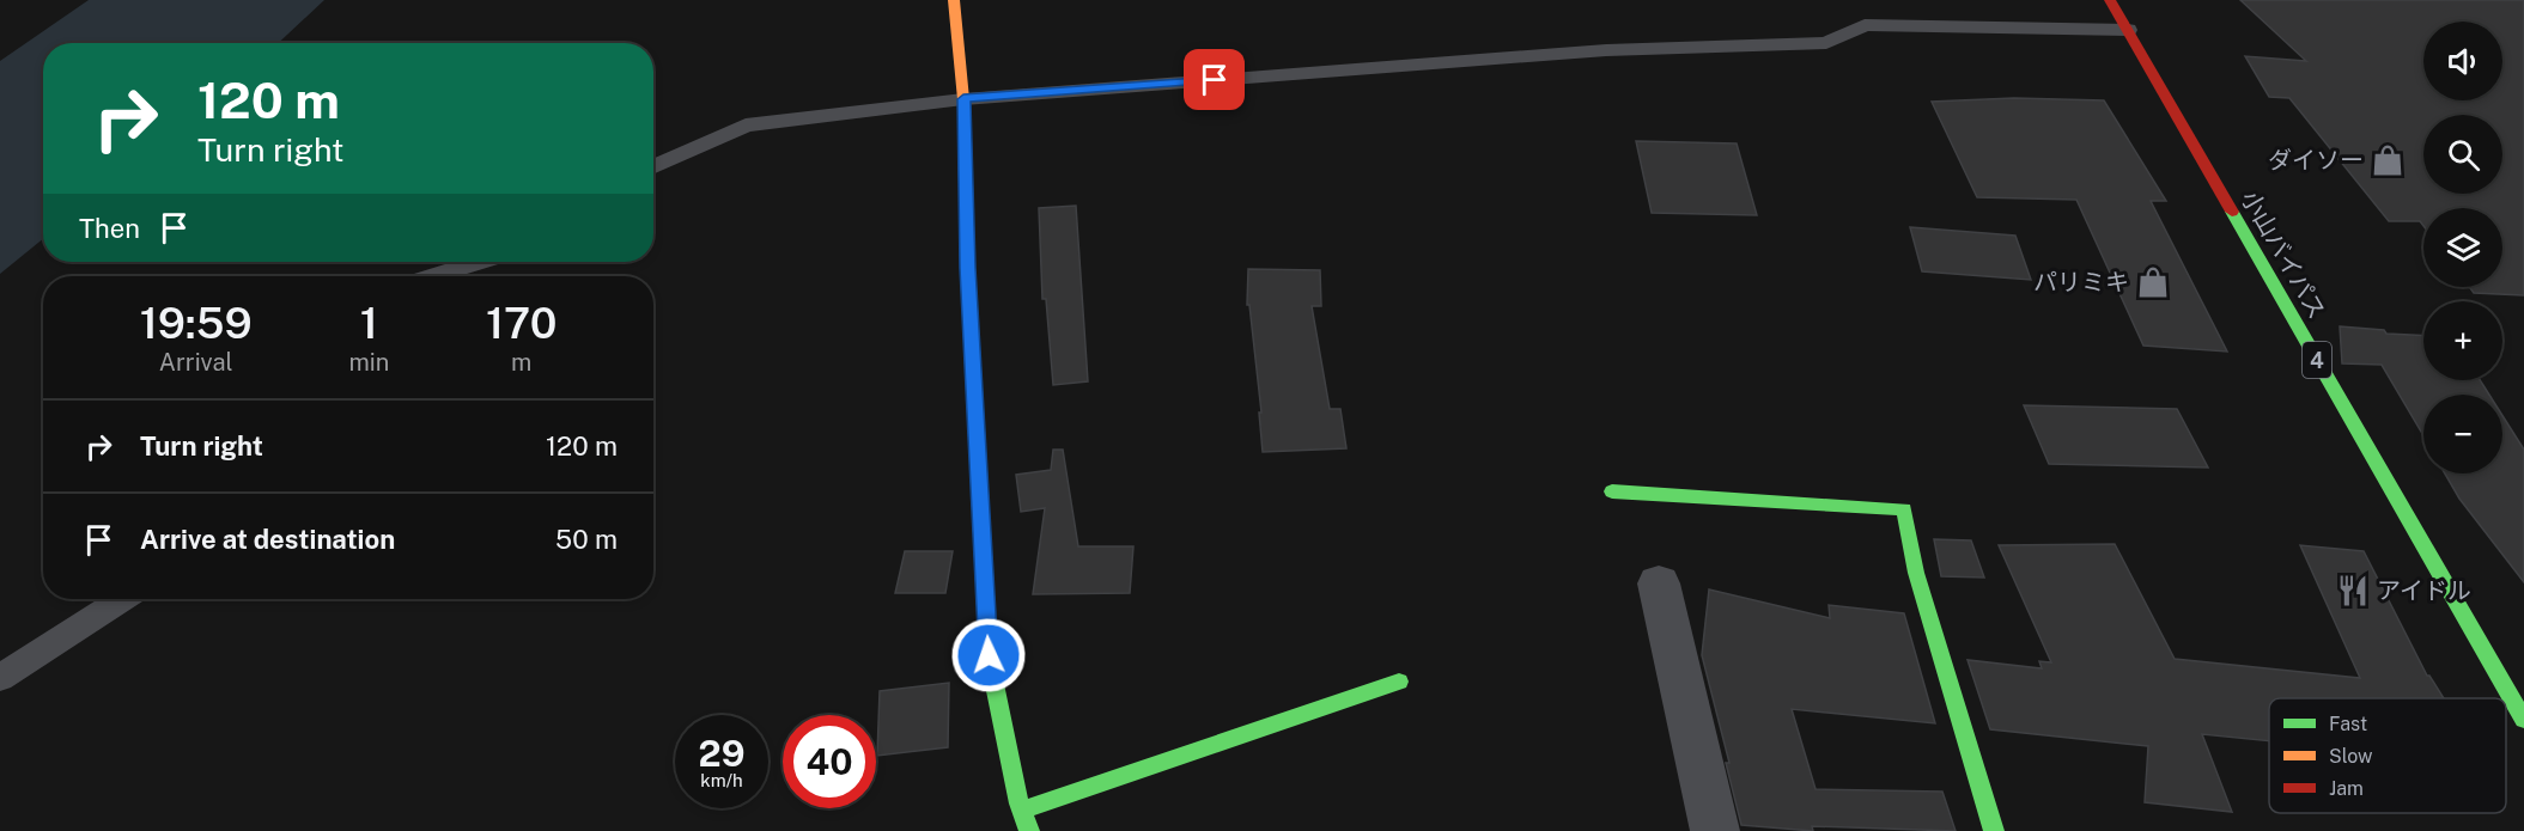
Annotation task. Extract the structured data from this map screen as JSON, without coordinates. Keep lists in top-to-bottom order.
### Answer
{
  "streets": {
    "main road": ["小山バイパス", "4"]
  },
  "places": {
    "shop": ["ダイソー", "パリミキ"],
    "restaurant": ["アイドル"]
  },
  "legend": ["Fast", "Slow", "Jam"],
  "page": {
    "map_buttons": ["+", "−"],
    "turn": ["120 m", "Turn right"],
    "then": "Then",
    "eta": [
      "19:59",
      "Arrival",
      "1",
      "min",
      "170",
      "m"
    ],
    "list": [
      {
        "name": "Turn right",
        "value": "120 m"
      },
      {
        "name": "Arrive at destination",
        "value": "50 m"
      }
    ],
    "speed": "29 km/h",
    "limit": "40"
  }
}
